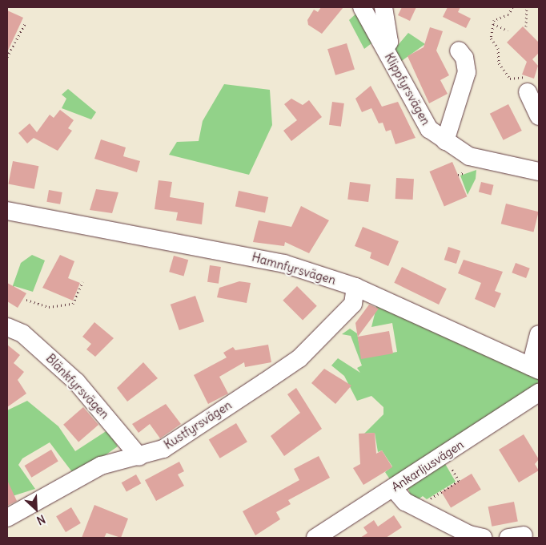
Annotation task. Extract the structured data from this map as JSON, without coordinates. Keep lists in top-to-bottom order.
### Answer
{
  "streets": {
    "street": [
      "Klippfyrsvägen",
      "Hamnfyrsvägen",
      "Blänkfyrsvägen",
      "Kustfyrsvägen",
      "Ankarljusvägen"
    ]
  },
  "crossings": [
    ["Hamnfyrsvägen", "Kustfyrsvägen"],
    ["Blänkfyrsvägen", "Kustfyrsvägen"]
  ],
  "north": "bottom right"
}
